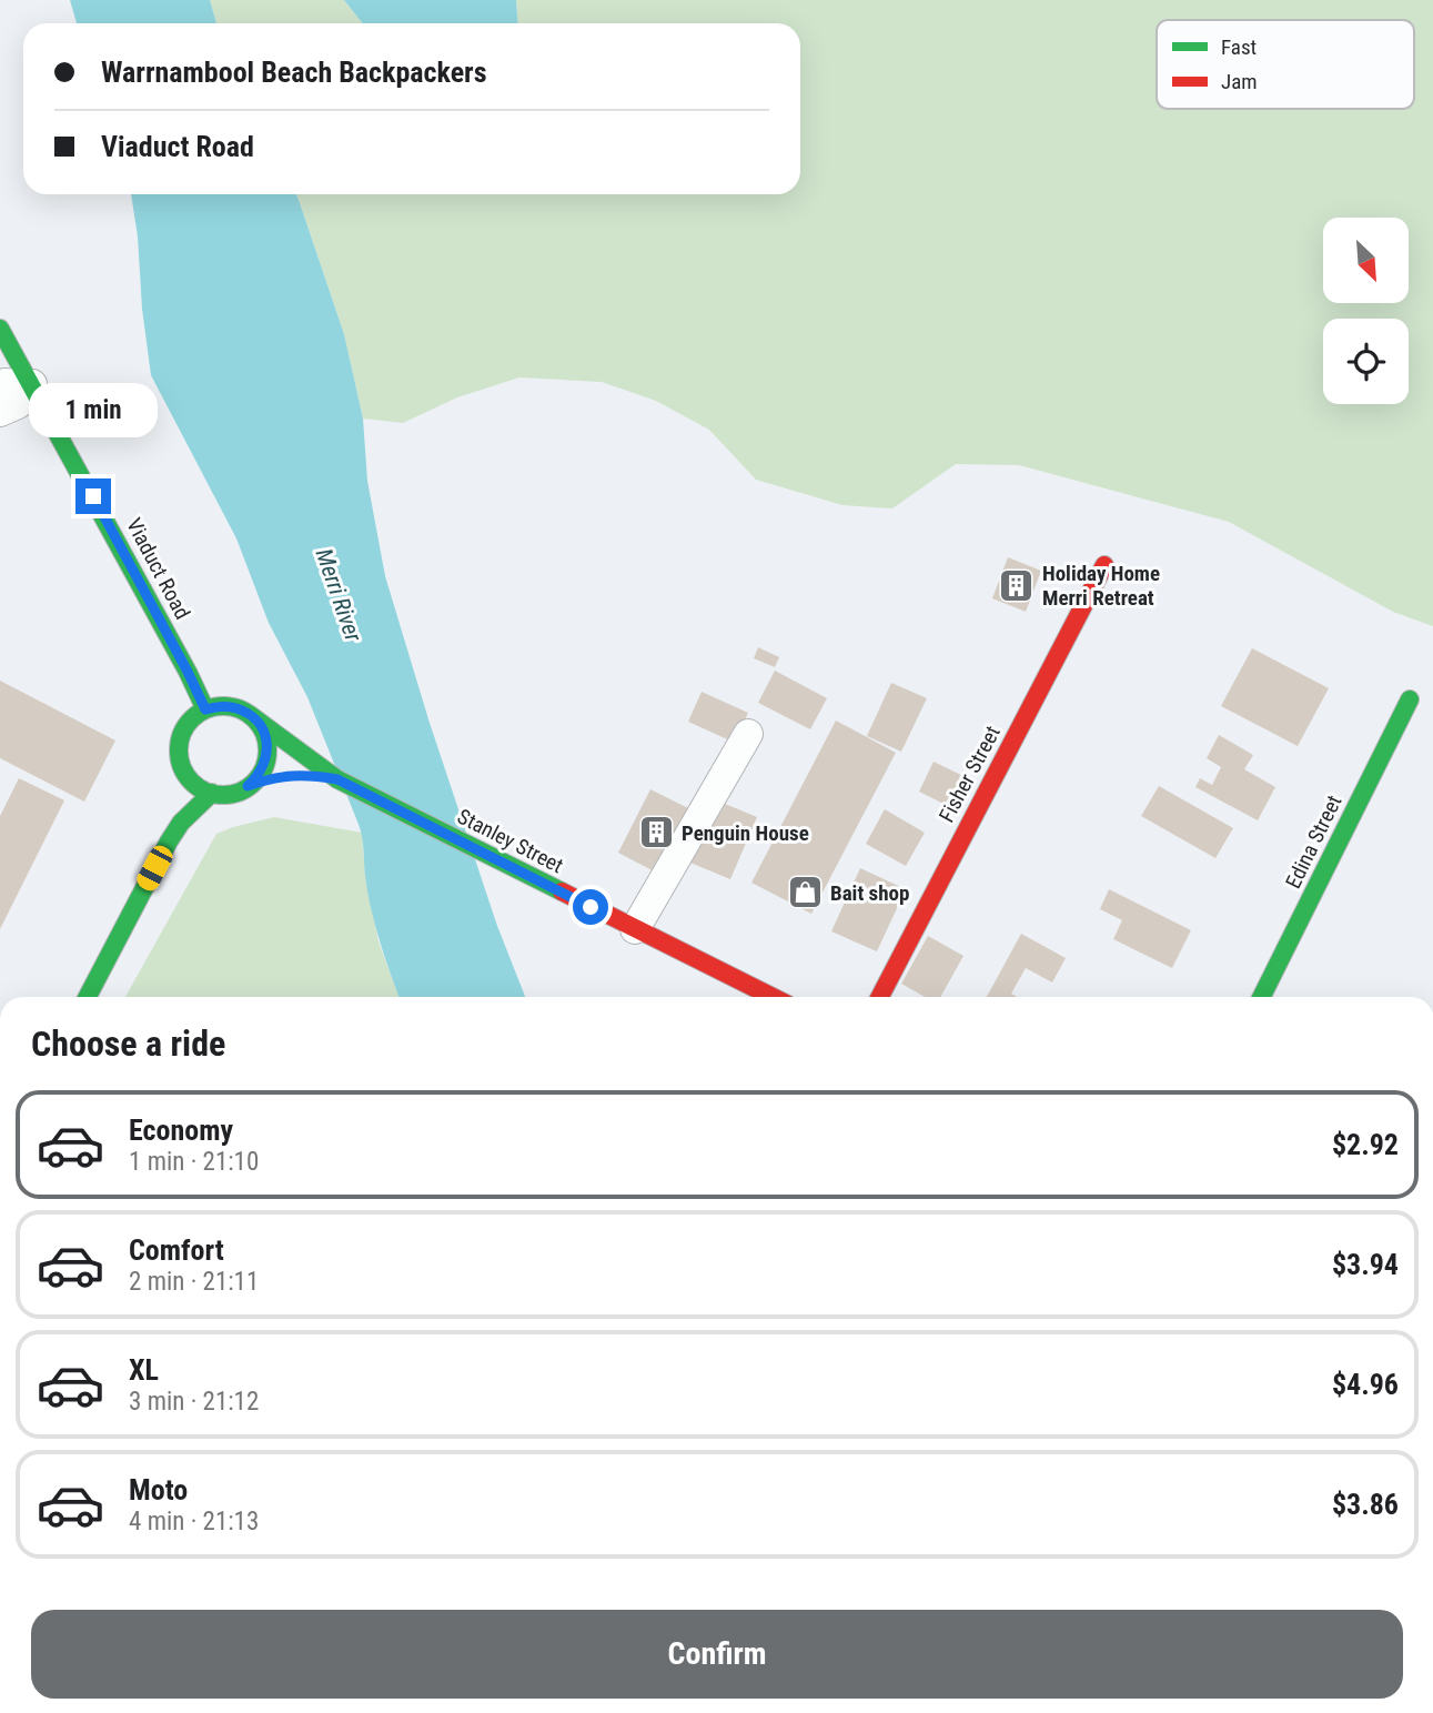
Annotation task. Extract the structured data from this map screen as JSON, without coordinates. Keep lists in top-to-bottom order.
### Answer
{
  "streets": {
    "street": [
      "Viaduct Road",
      "Fisher Street",
      "Stanley Street",
      "Edina Street"
    ]
  },
  "crossings": [
    ["Viaduct Road", "Stanley Street"]
  ],
  "water": ["Merri River"],
  "places": {
    "building": ["Holiday Home Merri Retreat", "Penguin House"],
    "shop": ["Bait shop"]
  },
  "legend": ["Fast", "Jam"],
  "north": "bottom right",
  "page": {
    "banner": ["Warrnambool Beach Backpackers", "Viaduct Road"],
    "bubble": "1 min",
    "heading": "Choose a ride",
    "list": [
      {
        "name": "Economy",
        "note": "1 min · 21:10",
        "value": "$2.92"
      },
      {
        "name": "Comfort",
        "note": "2 min · 21:11",
        "value": "$3.94"
      },
      {
        "name": "XL",
        "note": "3 min · 21:12",
        "value": "$4.96"
      },
      {
        "name": "Moto",
        "note": "4 min · 21:13",
        "value": "$3.86"
      }
    ],
    "buttons": "Confirm"
  }
}
